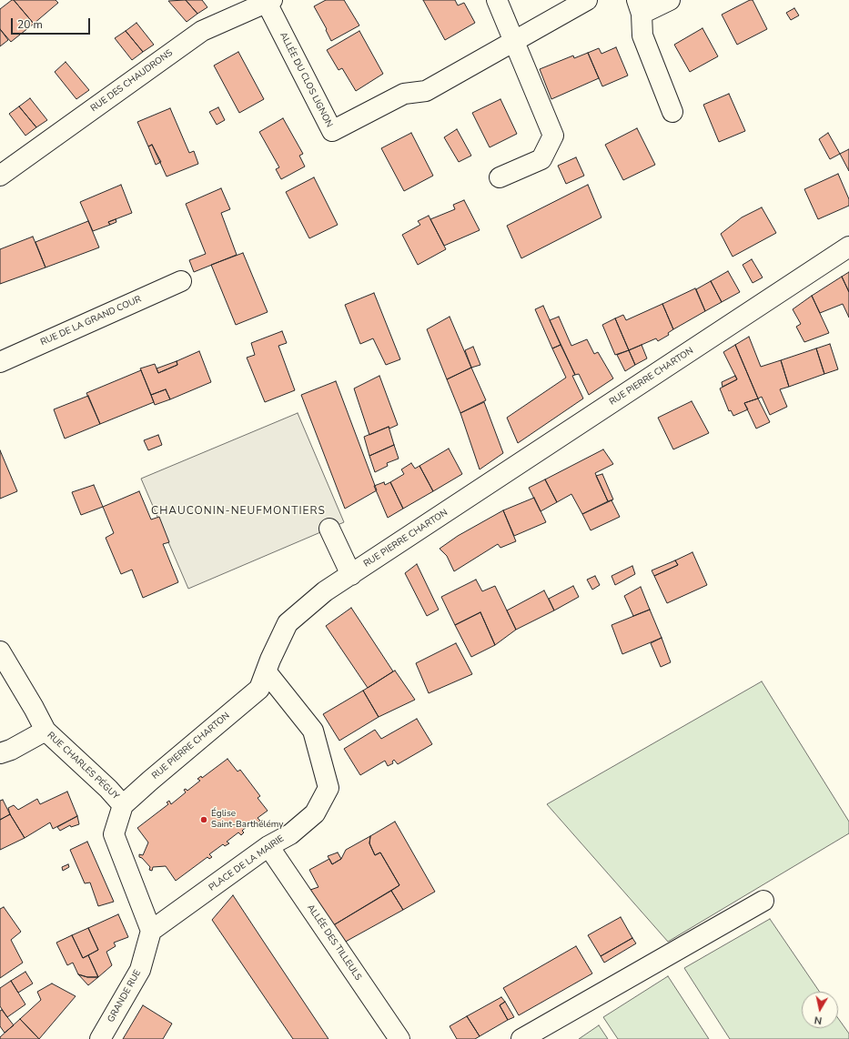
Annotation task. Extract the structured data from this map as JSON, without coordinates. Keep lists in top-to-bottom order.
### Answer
{
  "streets": {
    "street": [
      "ALLÉE DU CLOS LIGNON",
      "RUE DES CHAUDRONS",
      "RUE DE LA GRAND COUR",
      "RUE PIERRE CHARTON",
      "RUE CHARLES PÉGUY",
      "PLACE DE LA MAIRIE",
      "ALLÉE DES TILLEULS",
      "GRANDE RUE"
    ]
  },
  "crossings": [
    ["ALLÉE DU CLOS LIGNON", "RUE DES CHAUDRONS"],
    ["RUE PIERRE CHARTON", "RUE CHARLES PÉGUY"],
    ["RUE PIERRE CHARTON", "PLACE DE LA MAIRIE"],
    ["PLACE DE LA MAIRIE", "ALLÉE DES TILLEULS"],
    ["PLACE DE LA MAIRIE", "GRANDE RUE"]
  ],
  "districts": ["CHAUCONIN-NEUFMONTIERS"],
  "places": ["Église Saint-Barthélémy"],
  "scale_bar": "20 m",
  "north": "bottom"
}
